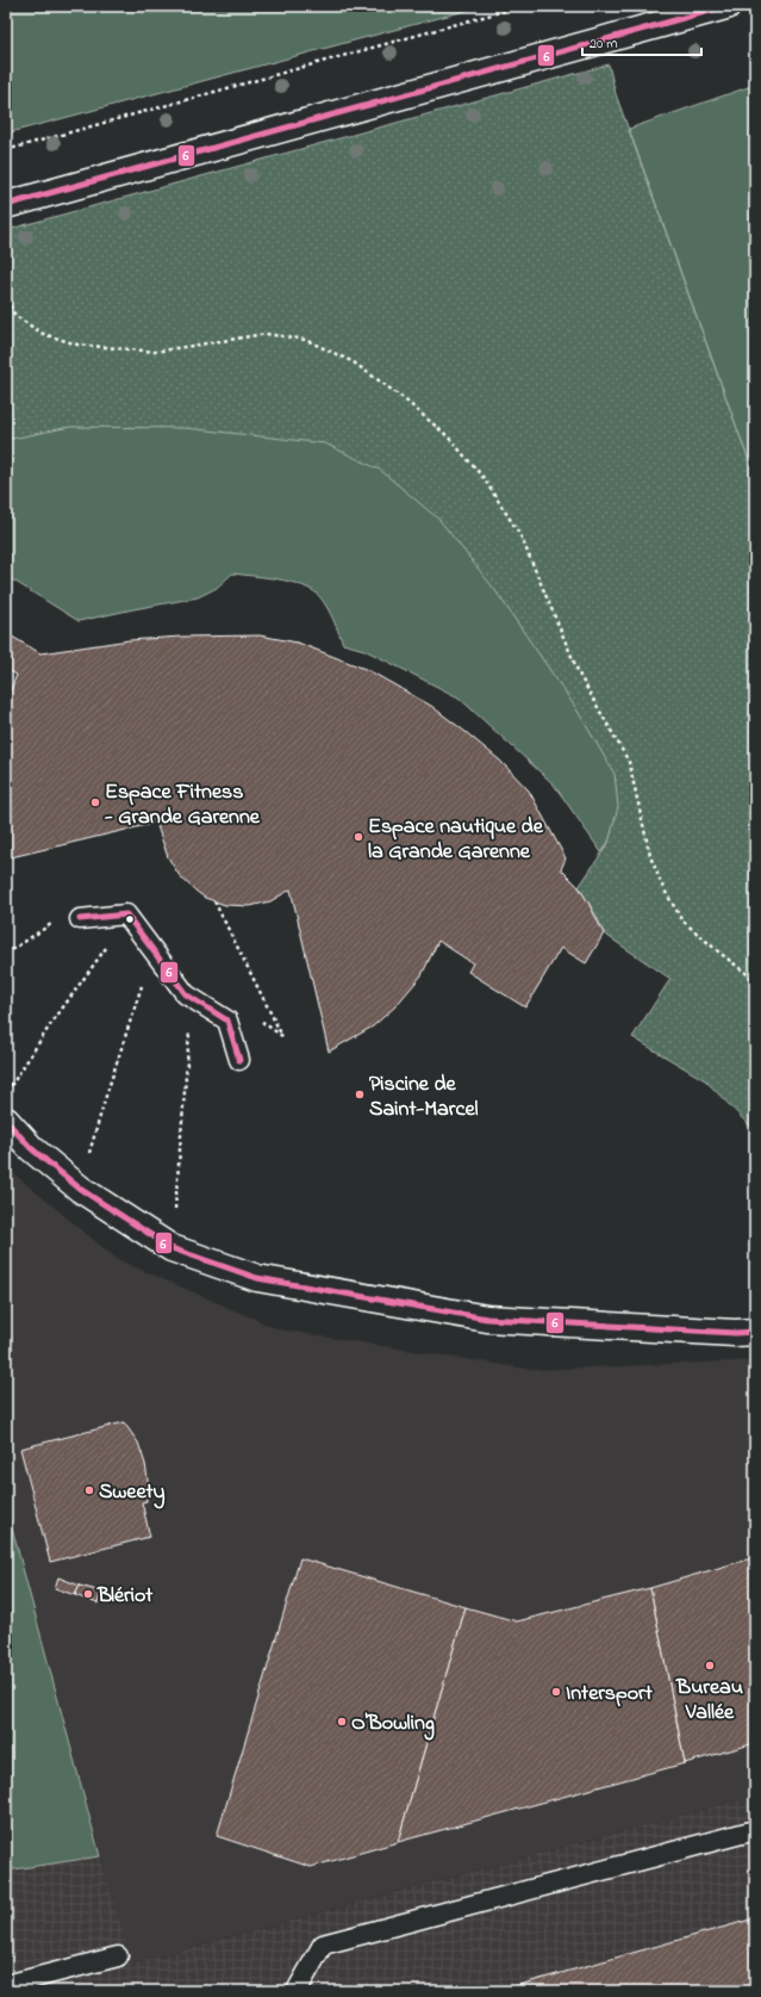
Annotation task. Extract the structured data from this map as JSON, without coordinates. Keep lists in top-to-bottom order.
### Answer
{
  "places": [
    "Espace Fitness - Grande Garenne",
    "Espace nautique de la Grande Garenne",
    "Piscine de Saint-Marcel",
    "Sweety",
    "Blériot",
    "Bureau Vallée",
    "Intersport",
    "O'Bowling"
  ],
  "lines": ["transit line 6"],
  "scale_bar": "20 m"
}
